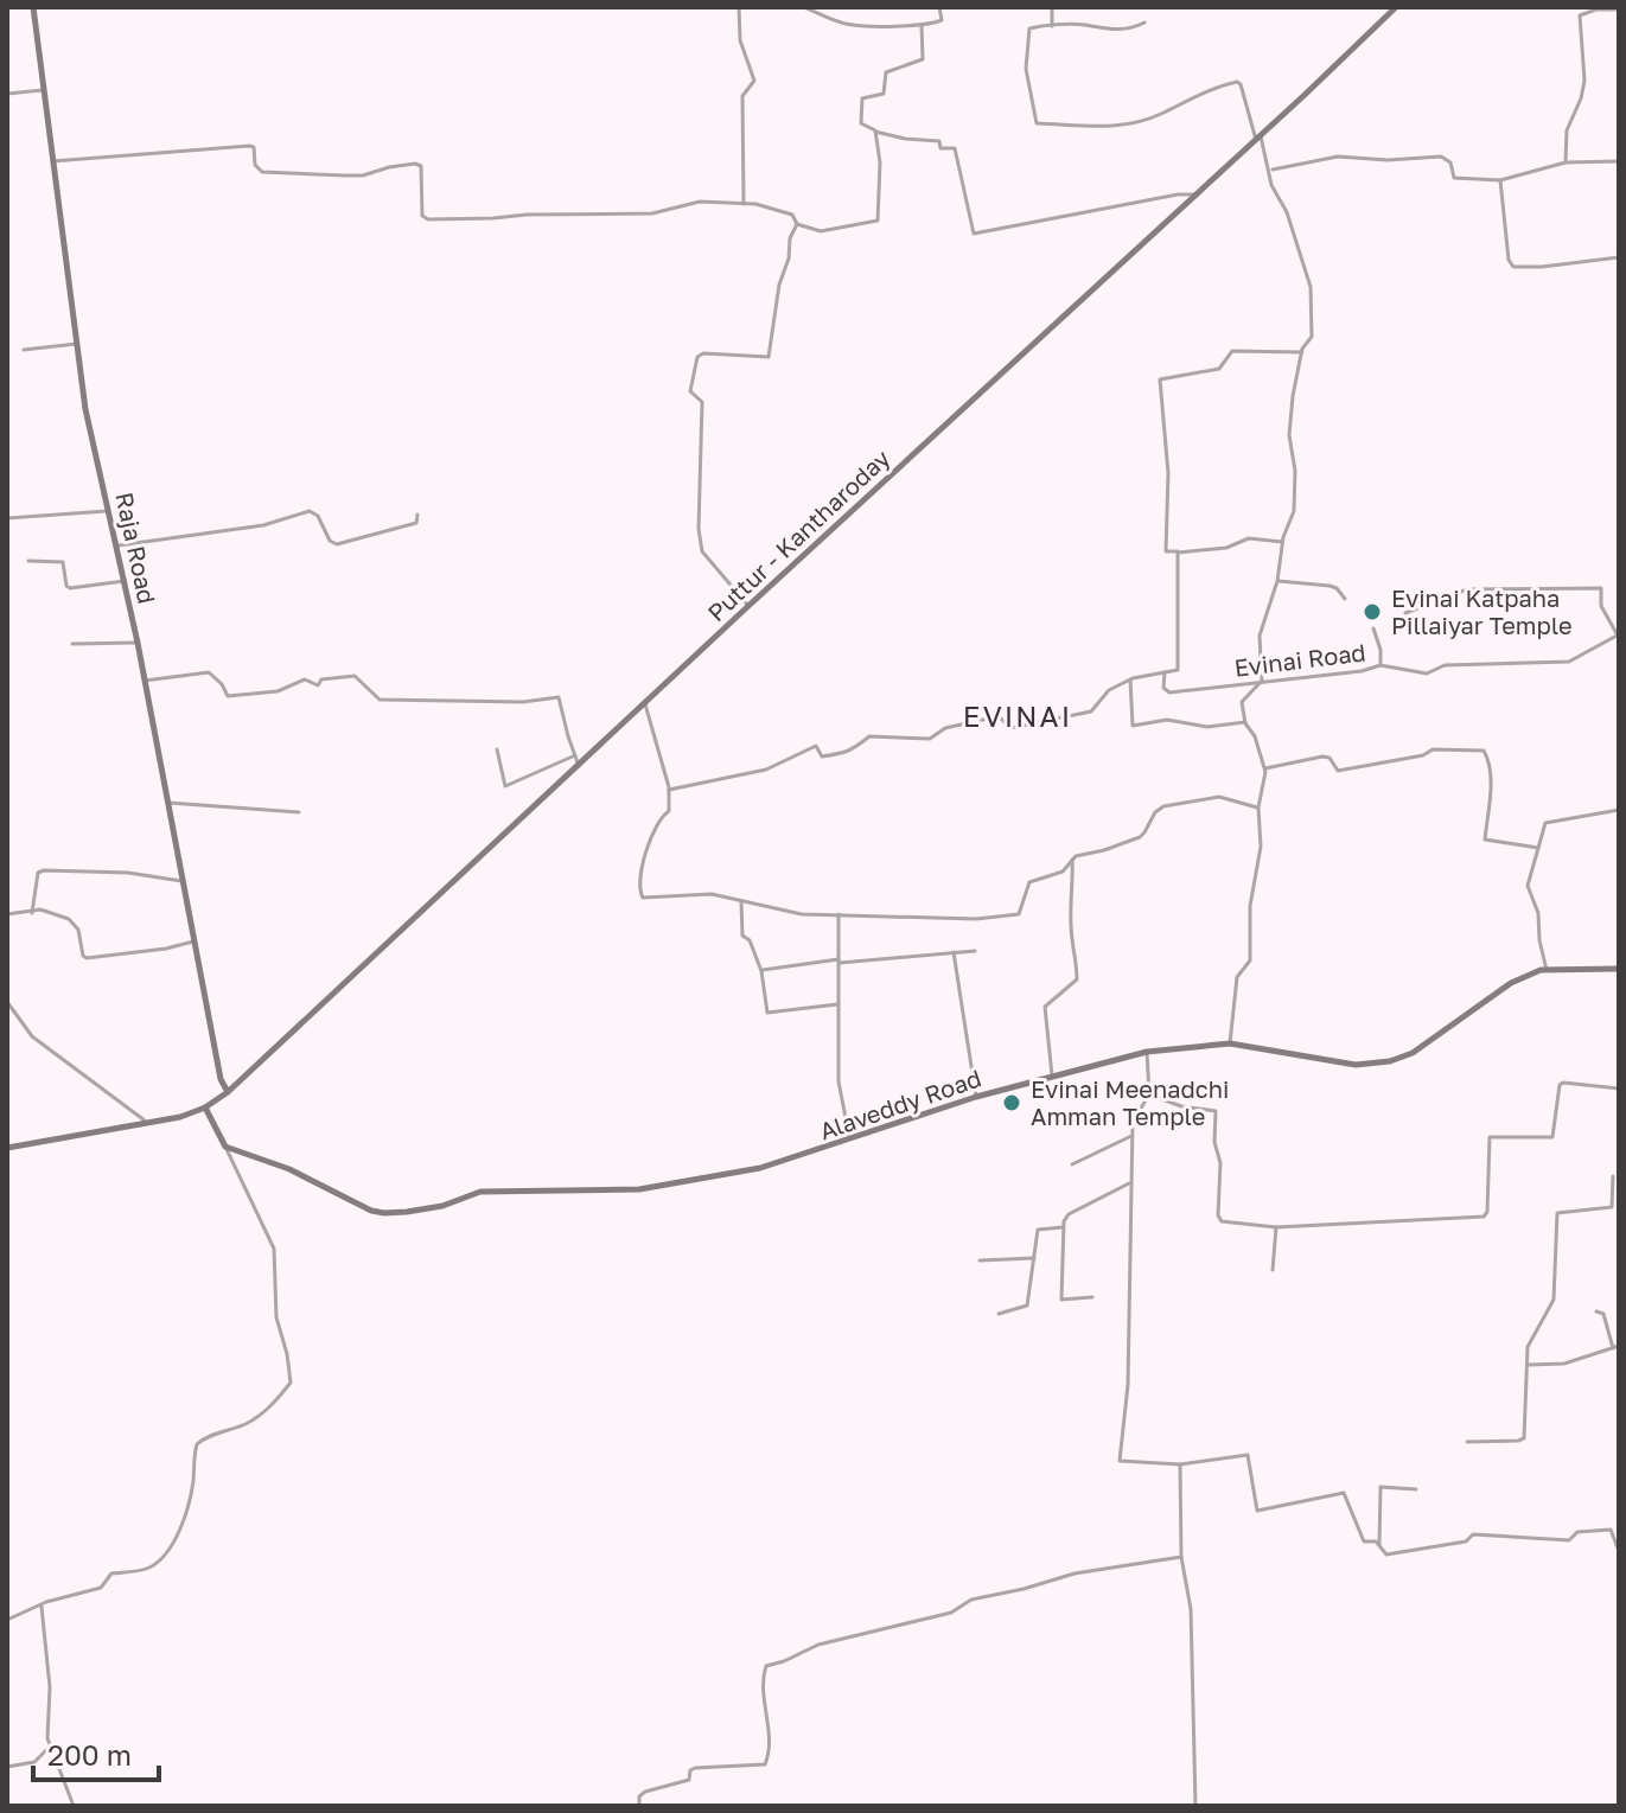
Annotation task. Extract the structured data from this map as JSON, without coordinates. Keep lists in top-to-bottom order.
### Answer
{
  "streets": {
    "street": [
      "Puttur - Kantharoday",
      "Raja Road",
      "Evinai Road",
      "Alaveddy Road"
    ]
  },
  "crossings": [
    ["Puttur - Kantharoday", "Raja Road"]
  ],
  "districts": ["EVINAI"],
  "places": ["Evinai Katpaha Pillaiyar Temple", "Evinai Meenadchi Amman Temple"],
  "scale_bar": "200 m"
}
